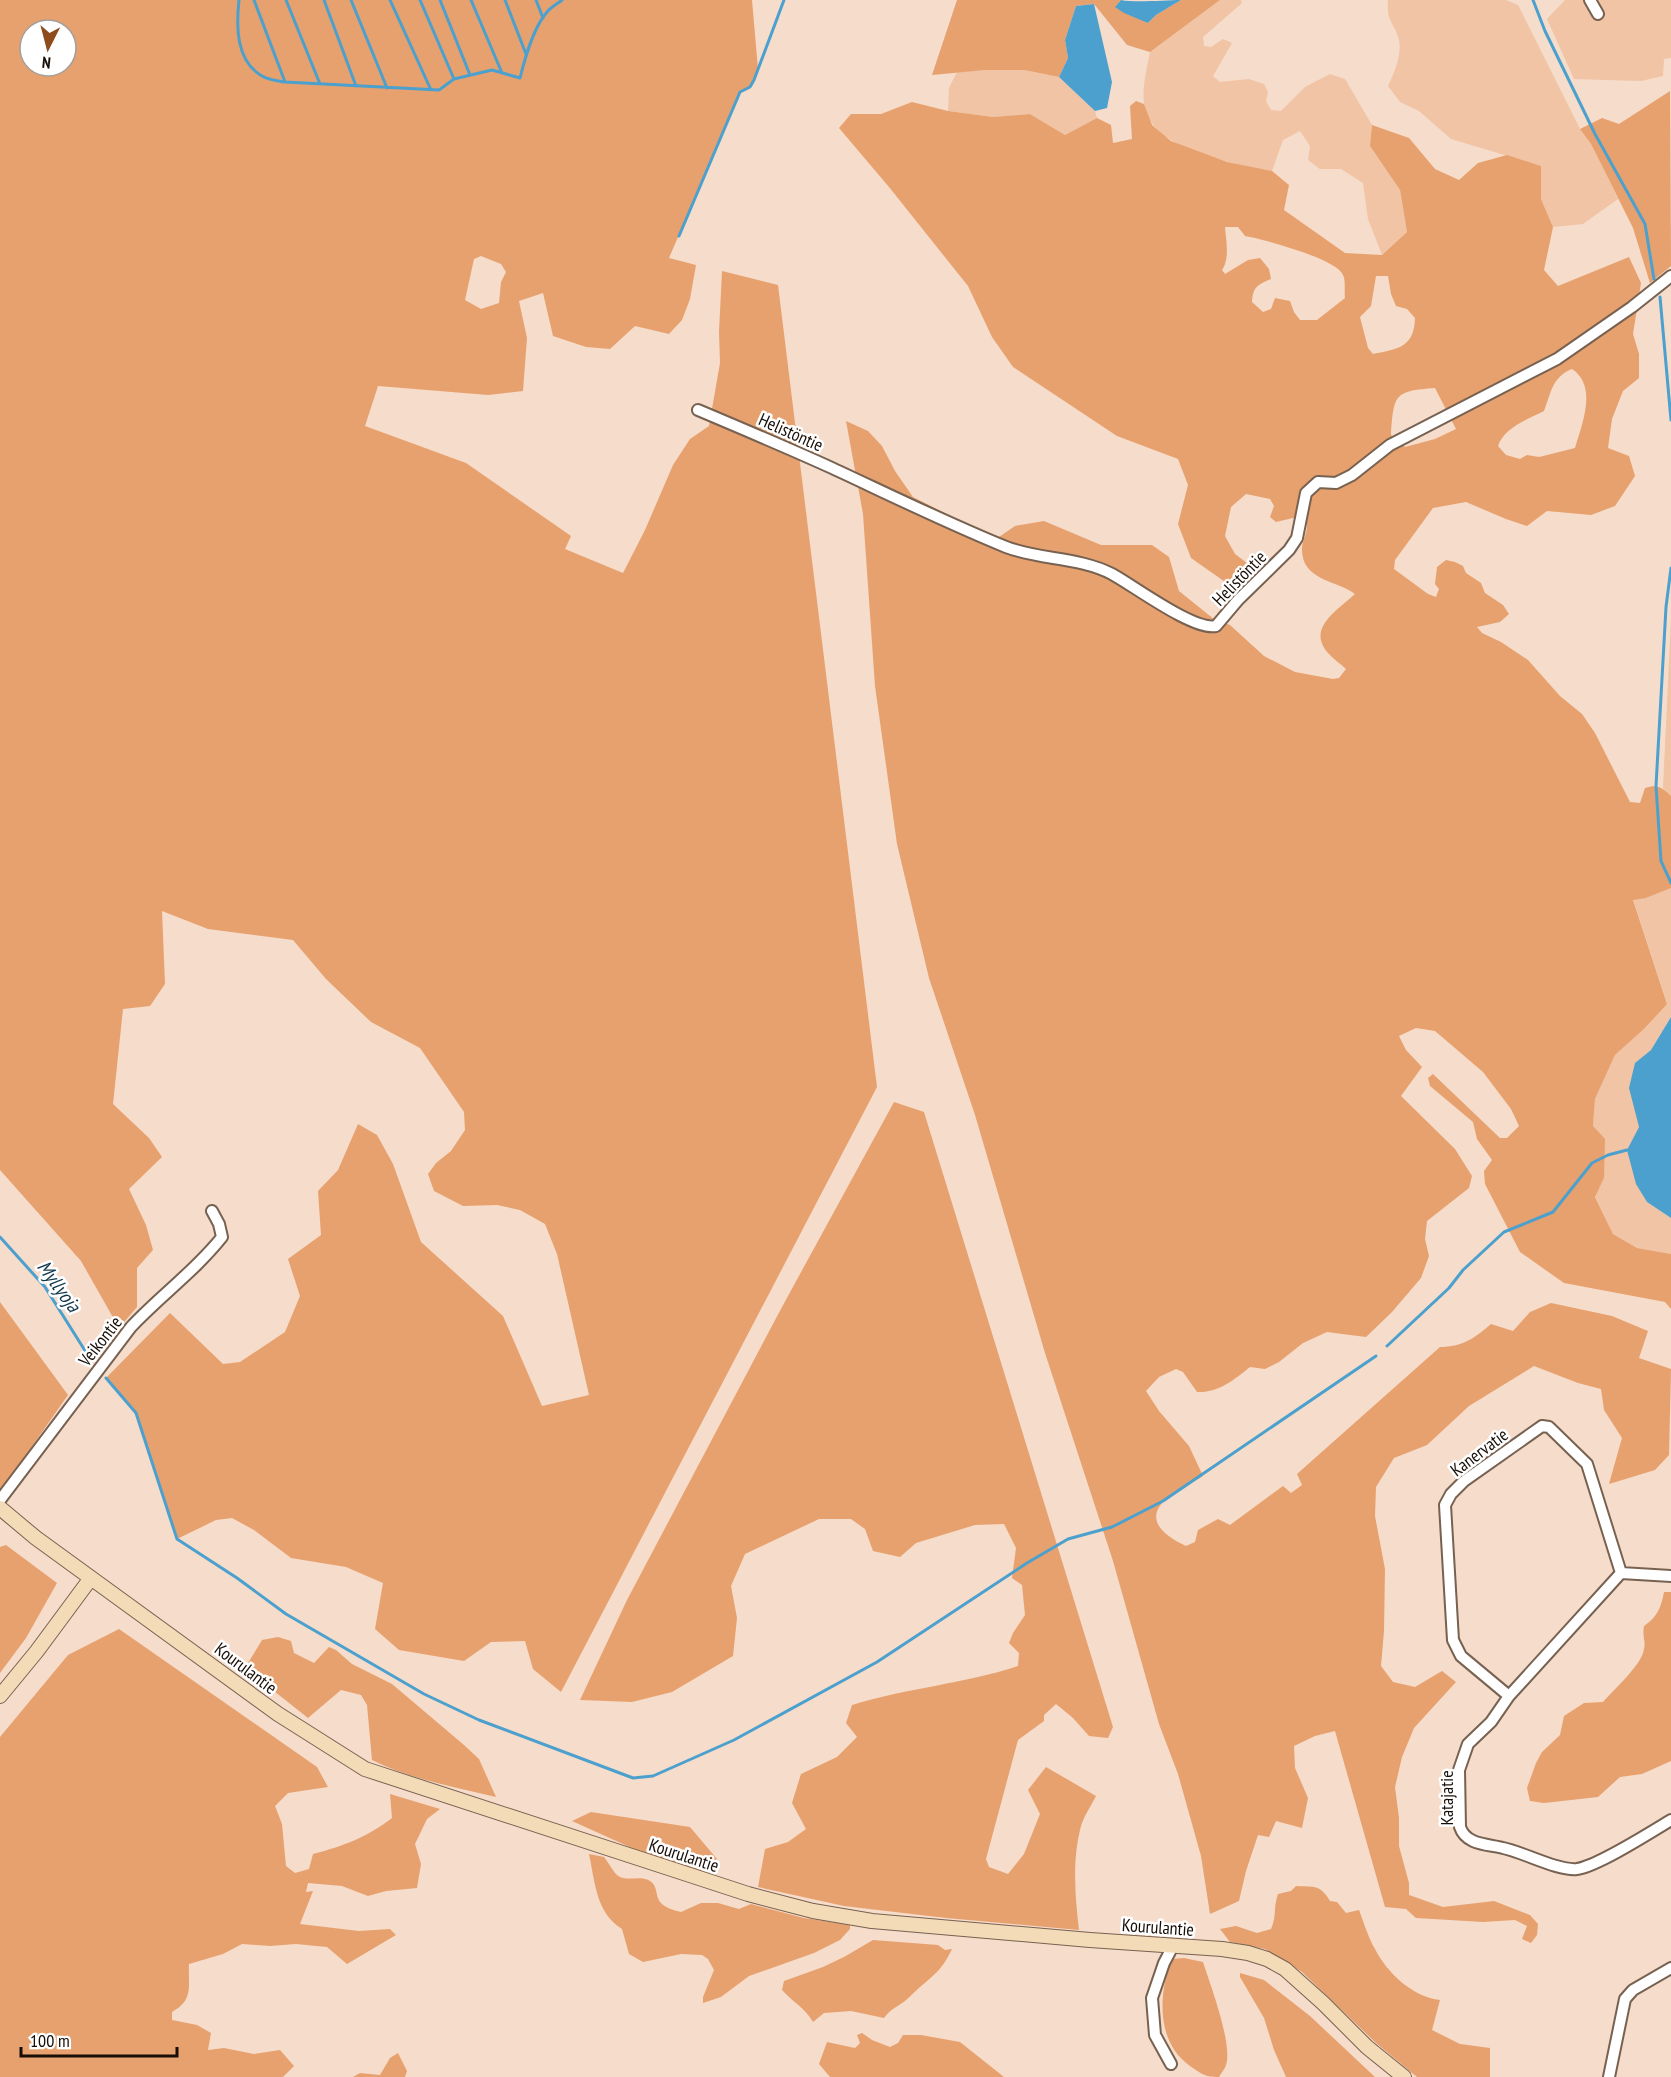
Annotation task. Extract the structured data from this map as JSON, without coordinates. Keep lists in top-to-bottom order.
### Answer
{
  "streets": {
    "street": [
      "Helistöntie",
      "Veikontie",
      "Kanervatie",
      "Kourulantie",
      "Katajatie"
    ]
  },
  "crossings": [
    ["Kanervatie", "Katajatie"]
  ],
  "water": ["Myllyoja"],
  "scale_bar": "100 m",
  "north": "bottom"
}
